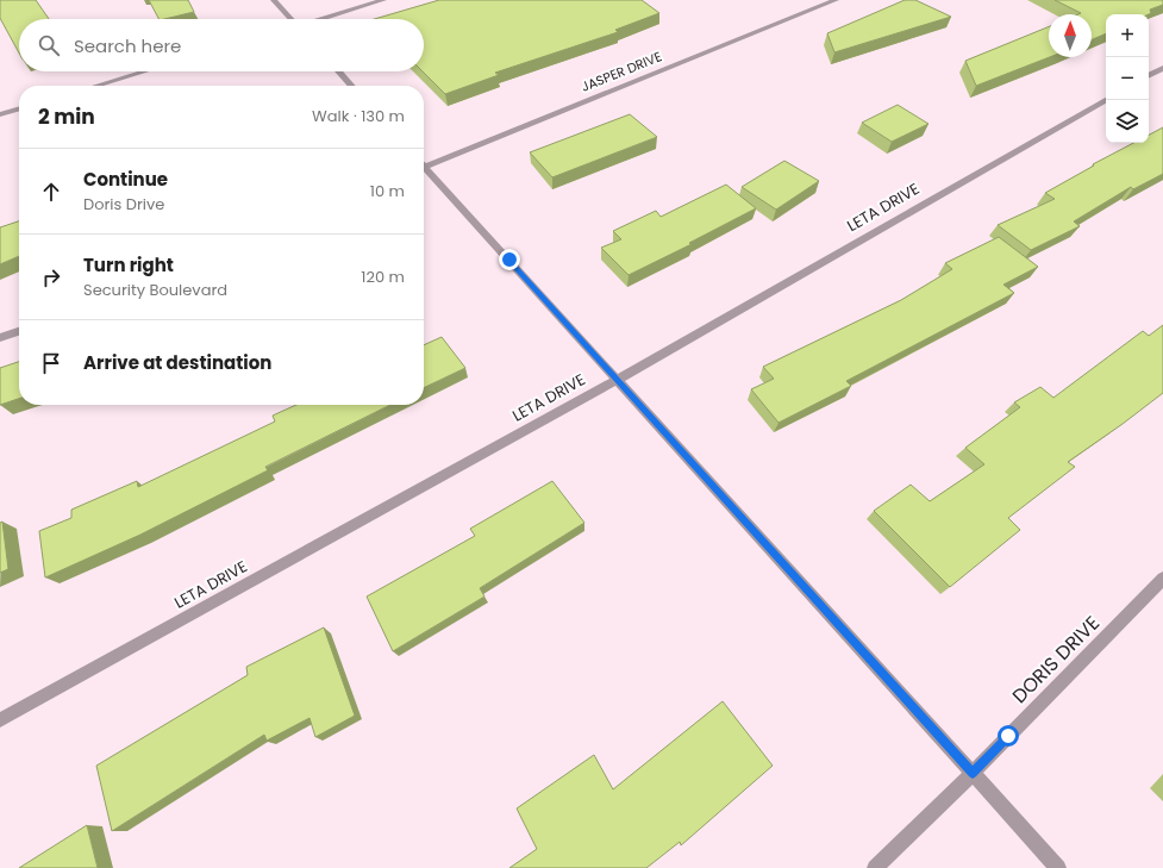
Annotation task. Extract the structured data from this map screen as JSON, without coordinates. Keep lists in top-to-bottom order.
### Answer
{
  "streets": {
    "street": ["JASPER DRIVE", "LETA DRIVE", "DORIS DRIVE"]
  },
  "north": "top",
  "page": {
    "map_buttons": ["+", "−"],
    "search": "Search here",
    "heading": ["2 min", "Walk · 130 m"],
    "list": [
      ["Continue", "Doris Drive", "10 m"],
      ["Turn right", "Security Boulevard", "120 m"],
      "Arrive at destination"
    ]
  }
}
